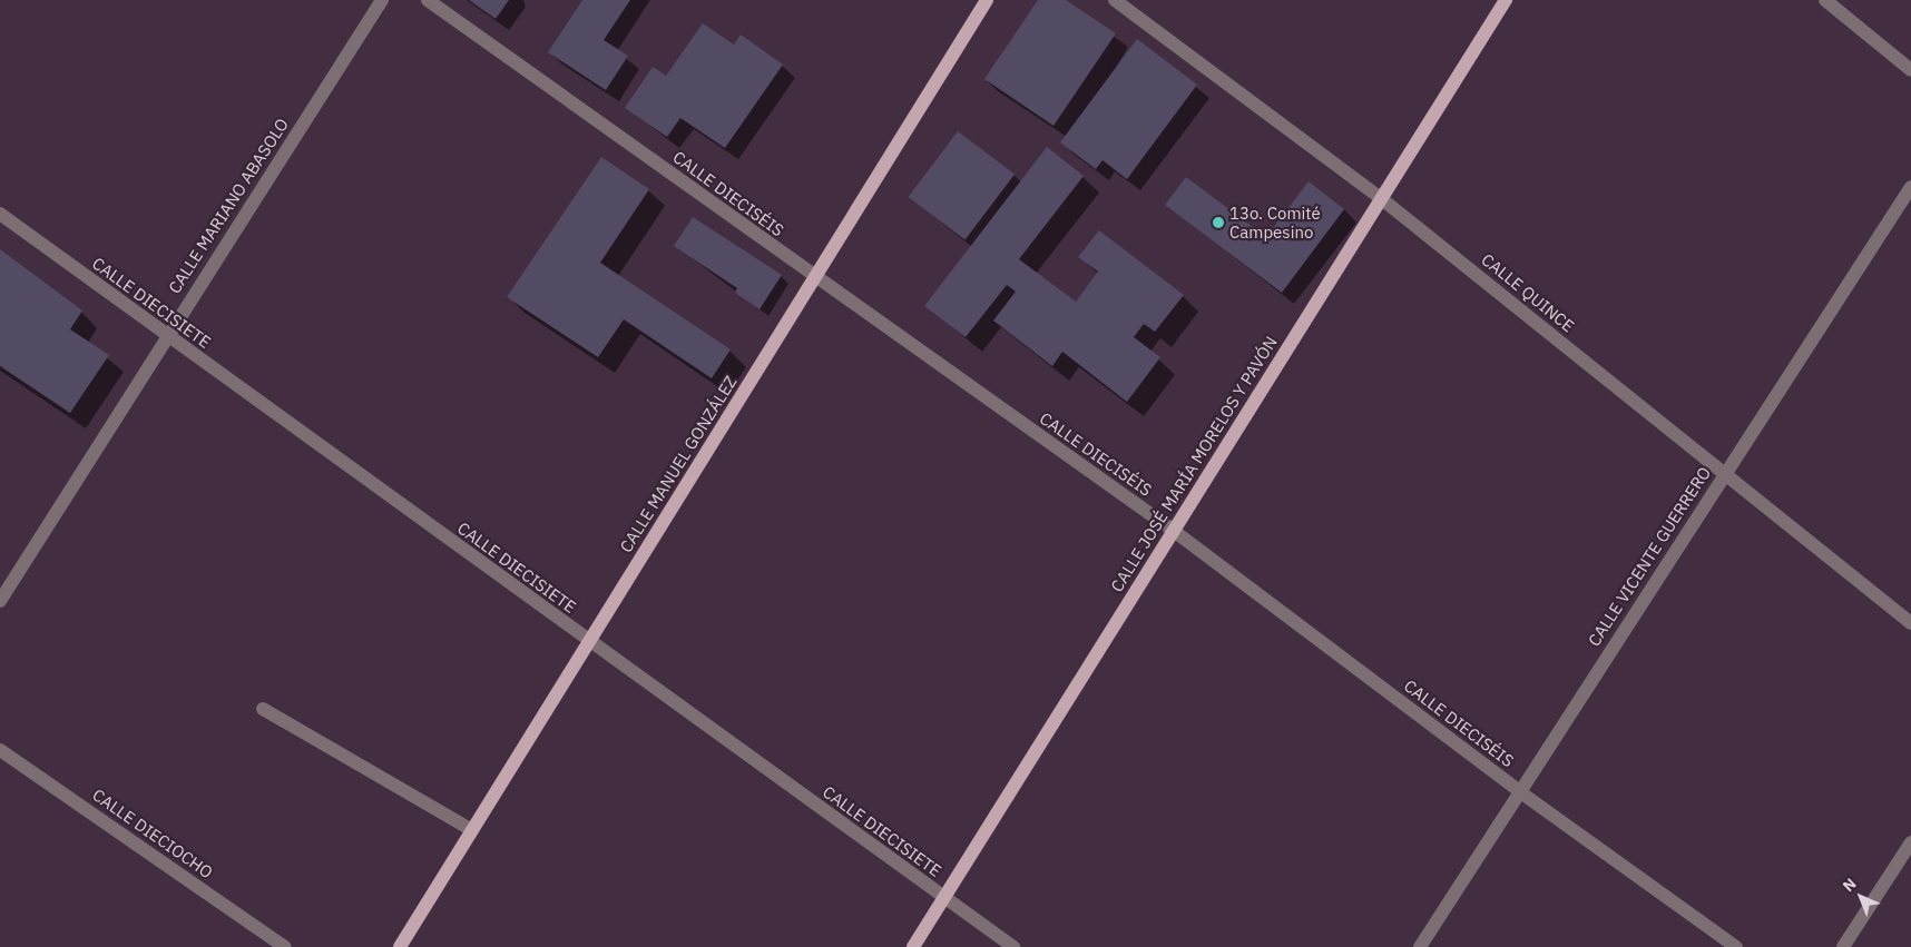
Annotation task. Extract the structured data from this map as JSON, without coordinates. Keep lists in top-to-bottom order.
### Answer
{
  "streets": {
    "main road": ["CALLE MANUEL GONZÁLEZ", "CALLE JOSÉ MARÍA MORELOS Y PAVÓN"],
    "street": [
      "CALLE DIECISÉIS",
      "CALLE MARIANO ABASOLO",
      "CALLE QUINCE",
      "CALLE DIECISIETE",
      "CALLE VICENTE GUERRERO",
      "CALLE DIECIOCHO"
    ]
  },
  "crossings": [
    ["CALLE DIECISÉIS", "CALLE MANUEL GONZÁLEZ"],
    ["CALLE DIECISÉIS", "CALLE JOSÉ MARÍA MORELOS Y PAVÓN"],
    ["CALLE DIECISÉIS", "CALLE VICENTE GUERRERO"],
    ["CALLE MARIANO ABASOLO", "CALLE DIECISIETE"],
    ["CALLE QUINCE", "CALLE JOSÉ MARÍA MORELOS Y PAVÓN"],
    ["CALLE QUINCE", "CALLE VICENTE GUERRERO"],
    ["CALLE DIECISIETE", "CALLE MANUEL GONZÁLEZ"],
    ["CALLE DIECISIETE", "CALLE JOSÉ MARÍA MORELOS Y PAVÓN"]
  ],
  "places": ["13o. Comité Campesino"],
  "north": "top left"
}
